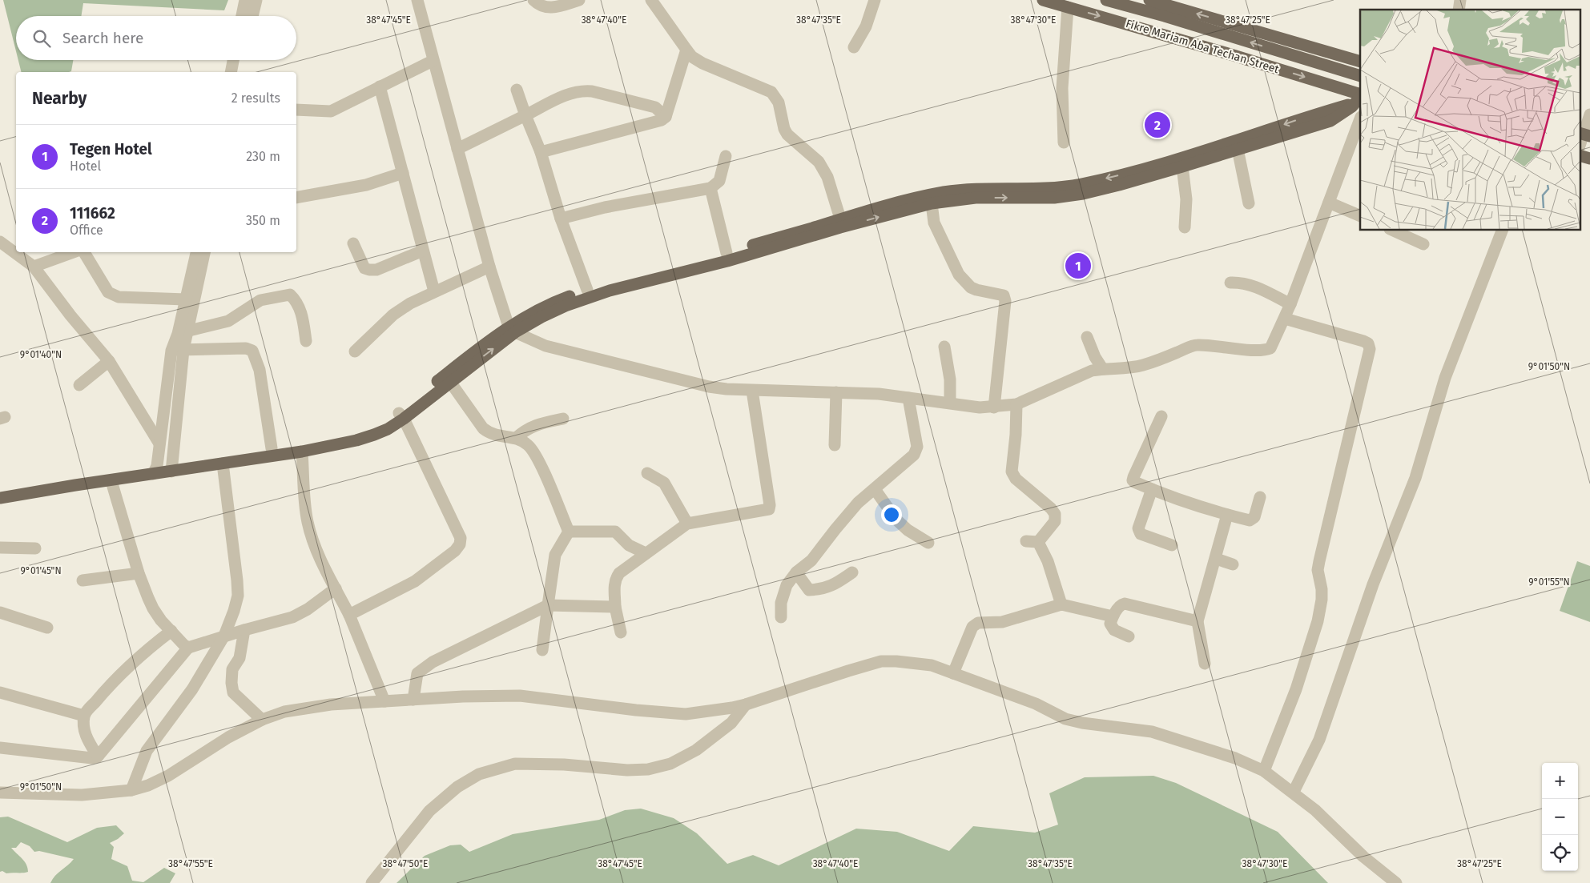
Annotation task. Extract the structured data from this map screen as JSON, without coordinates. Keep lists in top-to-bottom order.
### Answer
{
  "streets": {
    "main road": ["Fikre Mariam Aba Techan Street"]
  },
  "page": {
    "search": "Search here",
    "heading": ["Nearby", "2 results"],
    "pins": ["2", "1"],
    "list": [
      {
        "mark": "1",
        "name": "Tegen Hotel",
        "note": "Hotel",
        "value": "230 m"
      },
      {
        "mark": "2",
        "name": "111662",
        "note": "Office",
        "value": "350 m"
      }
    ],
    "map_buttons": ["+", "−"]
  },
  "coordinates": [
    "38°47'45\"E",
    "38°47'40\"E",
    "38°47'35\"E",
    "38°47'30\"E",
    "38°47'25\"E",
    "9°01'40\"N",
    "9°01'50\"N",
    "9°01'45\"N",
    "9°01'55\"N",
    "38°47'55\"E",
    "38°47'50\"E"
  ]
}
